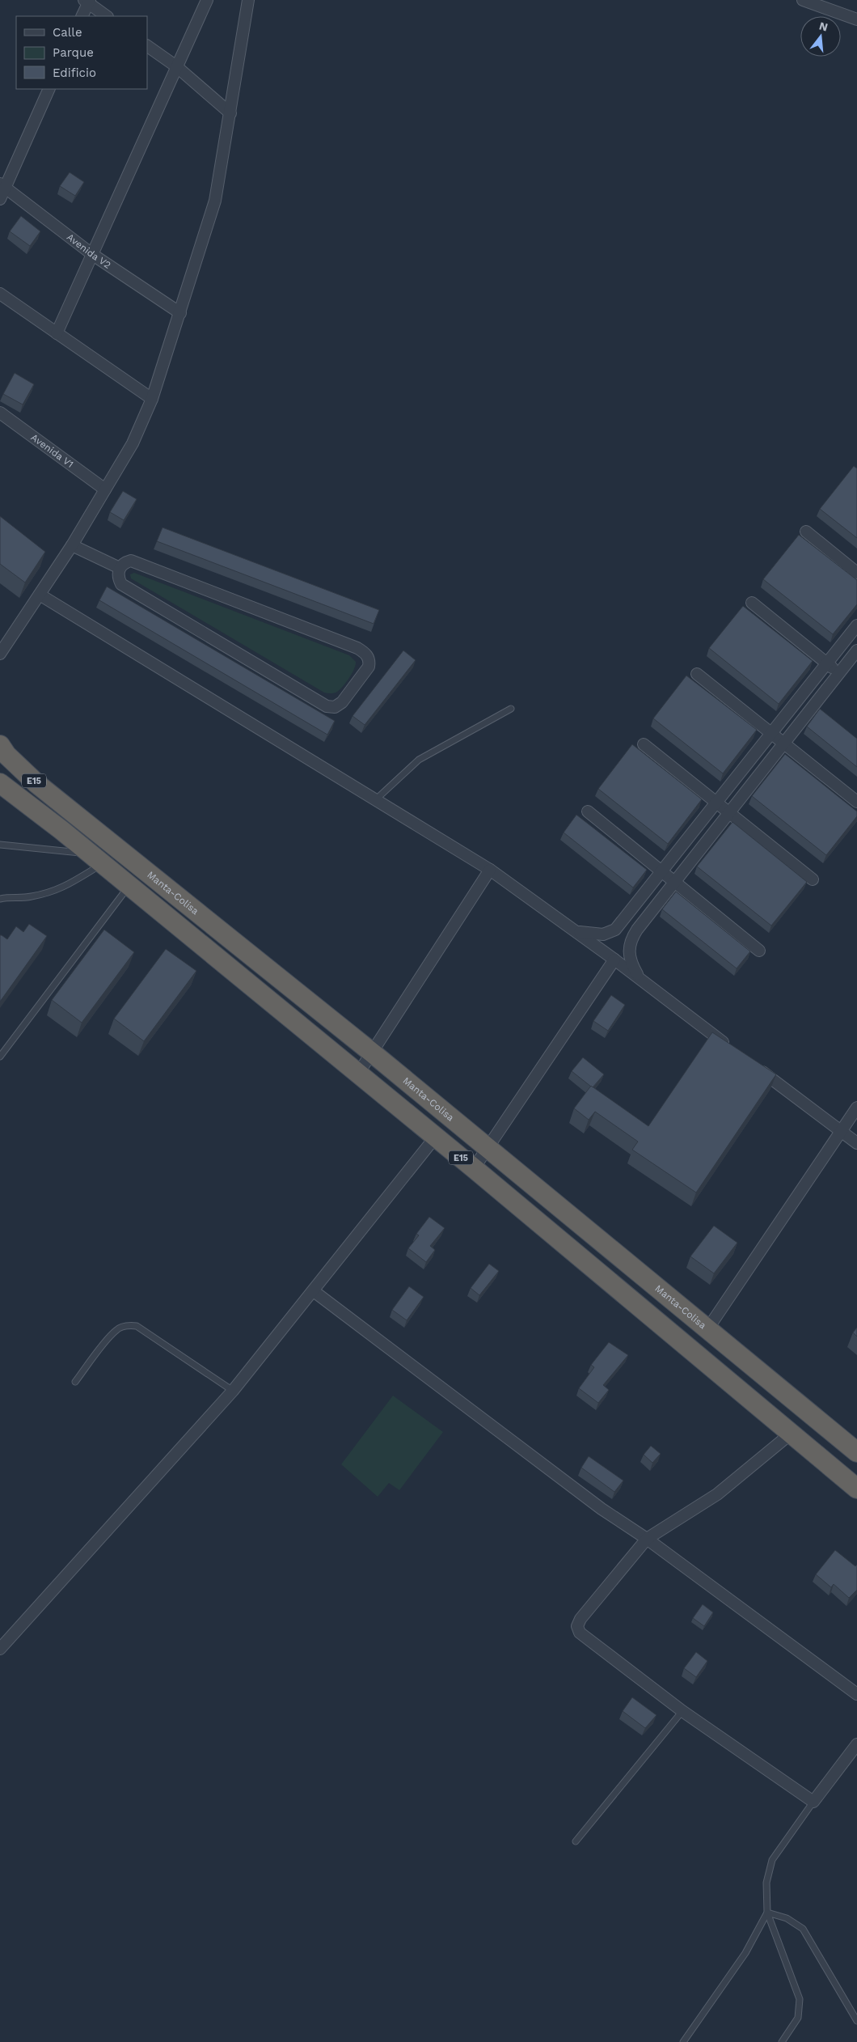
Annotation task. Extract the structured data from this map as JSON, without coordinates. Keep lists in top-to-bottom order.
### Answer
{
  "streets": {
    "highway": ["E15", "Manta-Colisa"],
    "street": ["Avenida V2", "Avenida V1"]
  },
  "legend": ["Calle", "Parque", "Edificio"],
  "north": "top"
}
